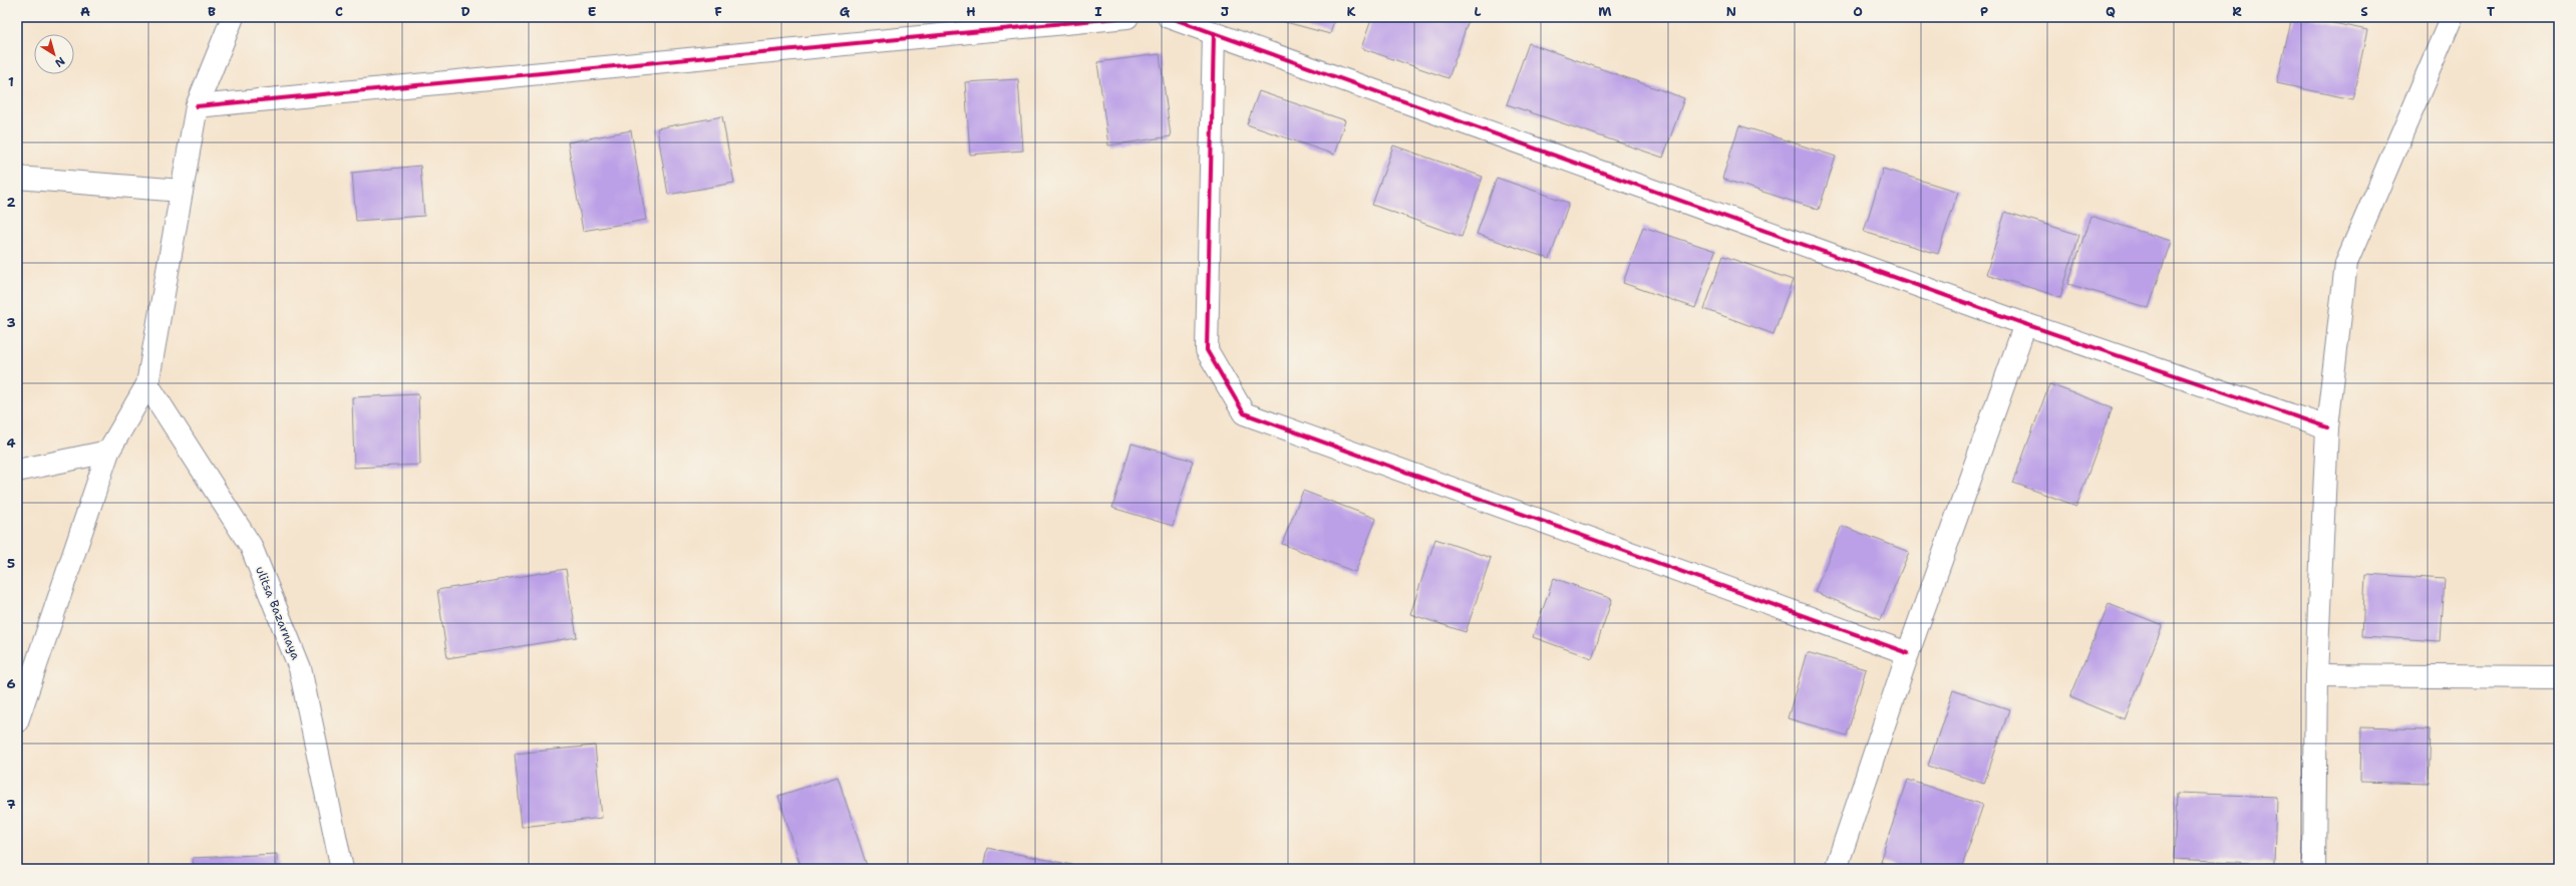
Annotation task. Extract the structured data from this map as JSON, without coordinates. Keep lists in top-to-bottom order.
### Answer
{
  "streets": {
    "street": ["ulitsa Bazarnaya"]
  },
  "north": "bottom right",
  "grid": {
    "columns": [
      "A",
      "B",
      "C",
      "D",
      "E",
      "F",
      "G",
      "H",
      "I",
      "J",
      "K",
      "L",
      "M",
      "N",
      "O",
      "P",
      "Q",
      "R",
      "S",
      "T"
    ],
    "rows": [
      "1",
      "2",
      "3",
      "4",
      "5",
      "6",
      "7"
    ]
  }
}
